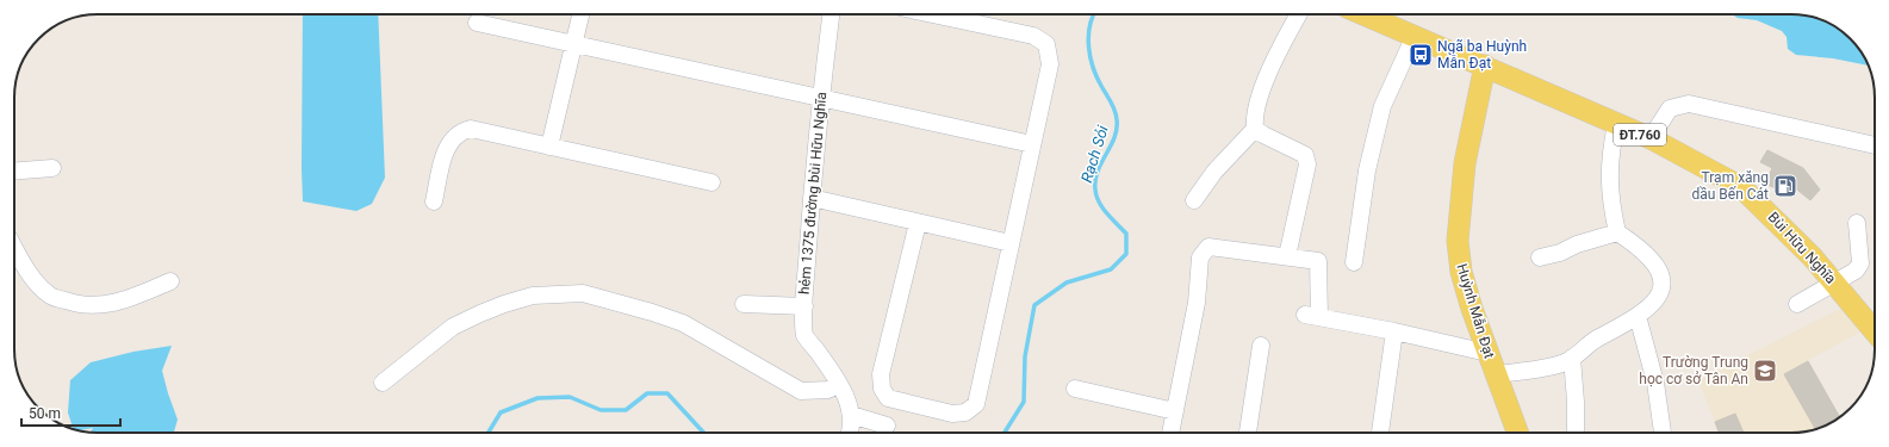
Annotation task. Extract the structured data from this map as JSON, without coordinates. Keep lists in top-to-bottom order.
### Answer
{
  "streets": {
    "main road": ["ĐT.760", "Bùi Hữu Nghĩa", "Huỳnh Mẫn Đạt"],
    "street": ["hẻm 1375 đường bùi Hữu Nghĩa"]
  },
  "crossings": [
    ["Bùi Hữu Nghĩa", "Huỳnh Mẫn Đạt"]
  ],
  "water": ["Rạch Sỏi"],
  "places": {
    "bus stop": ["Ngã ba Huỳnh Mẫn Đạt"],
    "fuel station": ["Trạm xăng dầu Bến Cát"],
    "school or university": ["Trường Trung học cơ sở Tân An"]
  },
  "scale_bar": "50 m"
}
